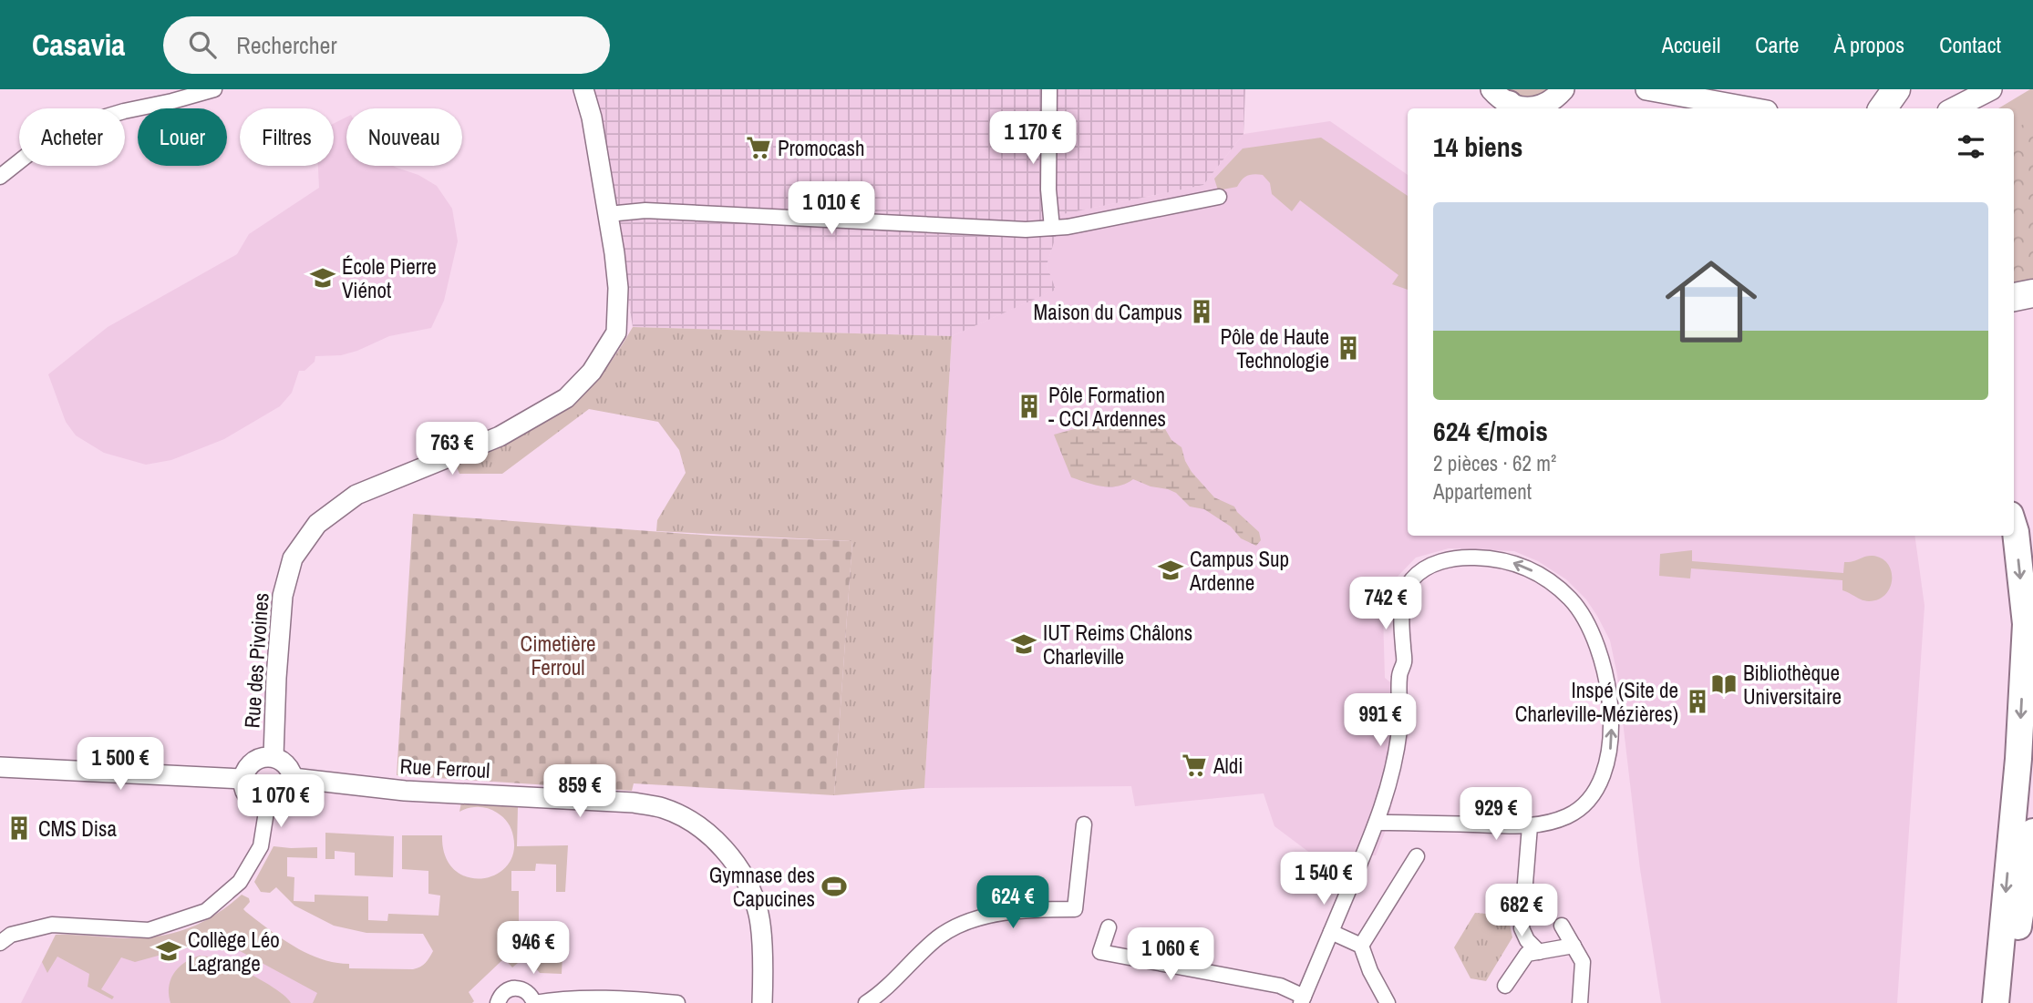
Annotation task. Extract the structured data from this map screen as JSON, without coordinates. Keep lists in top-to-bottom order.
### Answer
{
  "streets": {
    "street": ["Rue des Pivoines", "Rue Ferroul"]
  },
  "crossings": [
    ["Rue des Pivoines", "Rue Ferroul"]
  ],
  "parks": ["Cimetière Ferroul"],
  "places": {
    "supermarket": ["Promocash", "Aldi"],
    "school or university": [
      "École Pierre Viénot",
      "Campus Sup Ardenne",
      "IUT Reims Châlons Charleville",
      "Collège Léo Lagrange"
    ],
    "building": [
      "Maison du Campus",
      "Pôle de Haute Technologie",
      "Pôle Formation - CCI Ardennes",
      "Inspé (Site de Charleville-Mézières)",
      "CMS Disa"
    ],
    "library": ["Bibliothèque Universitaire"],
    "sports": ["Gymnase des Capucines"]
  },
  "page": {
    "header": "Casavia",
    "search": "Rechercher",
    "nav": [
      "Accueil",
      "Carte",
      "À propos",
      "Contact"
    ],
    "chip": [
      "Acheter",
      "Louer",
      "Filtres",
      "Nouveau"
    ],
    "heading": "14 biens",
    "price": [
      "1 170 €",
      "1 010 €",
      "763 €",
      "742 €",
      "991 €",
      "1 500 €",
      "859 €",
      "1 070 €",
      "929 €",
      "1 540 €",
      "624 €",
      "682 €",
      "946 €",
      "1 060 €"
    ],
    "list": [
      {
        "name": "624 €/mois",
        "note": "2 pièces · 62 m² · Appartement"
      }
    ]
  }
}
